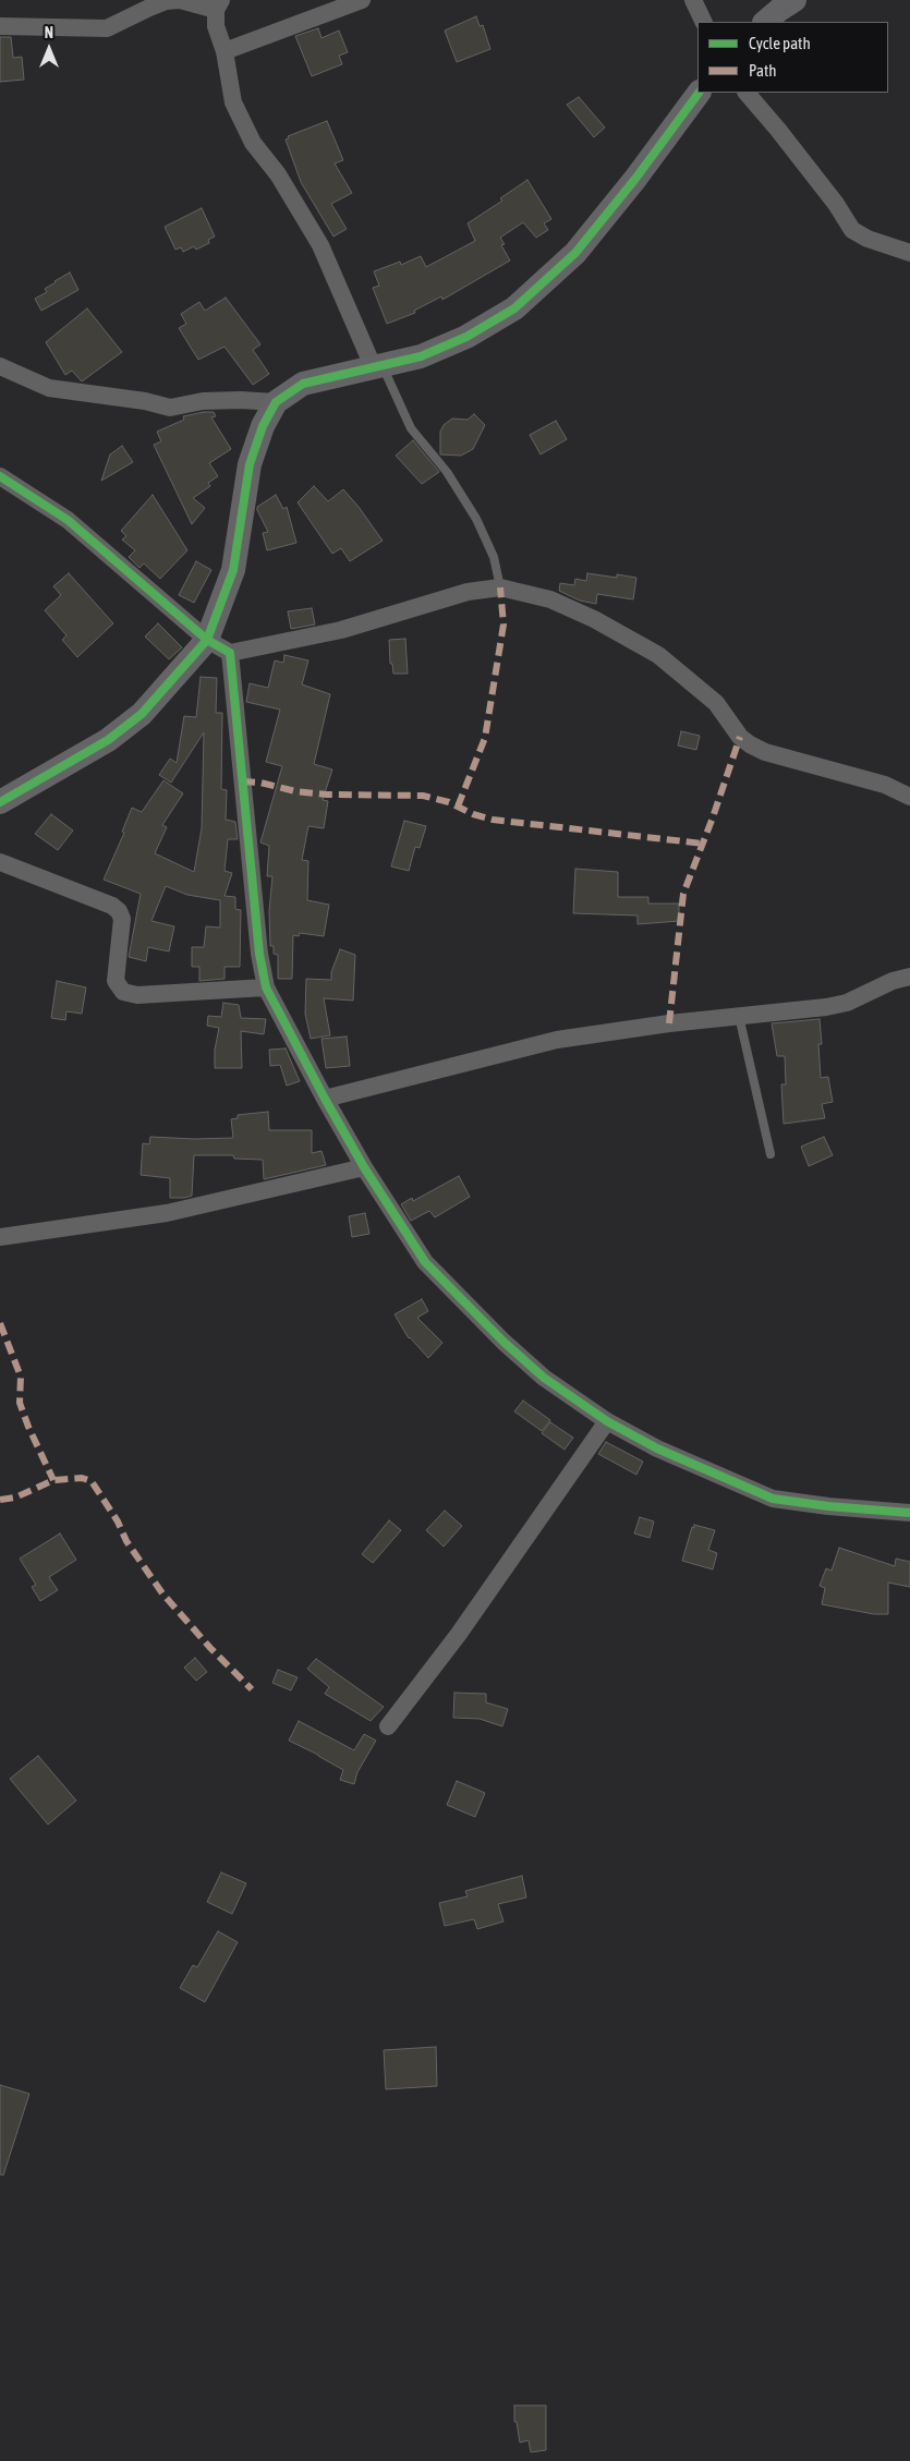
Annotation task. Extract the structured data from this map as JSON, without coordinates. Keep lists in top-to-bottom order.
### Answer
{
  "legend": ["Cycle path", "Path"],
  "north": "top"
}
